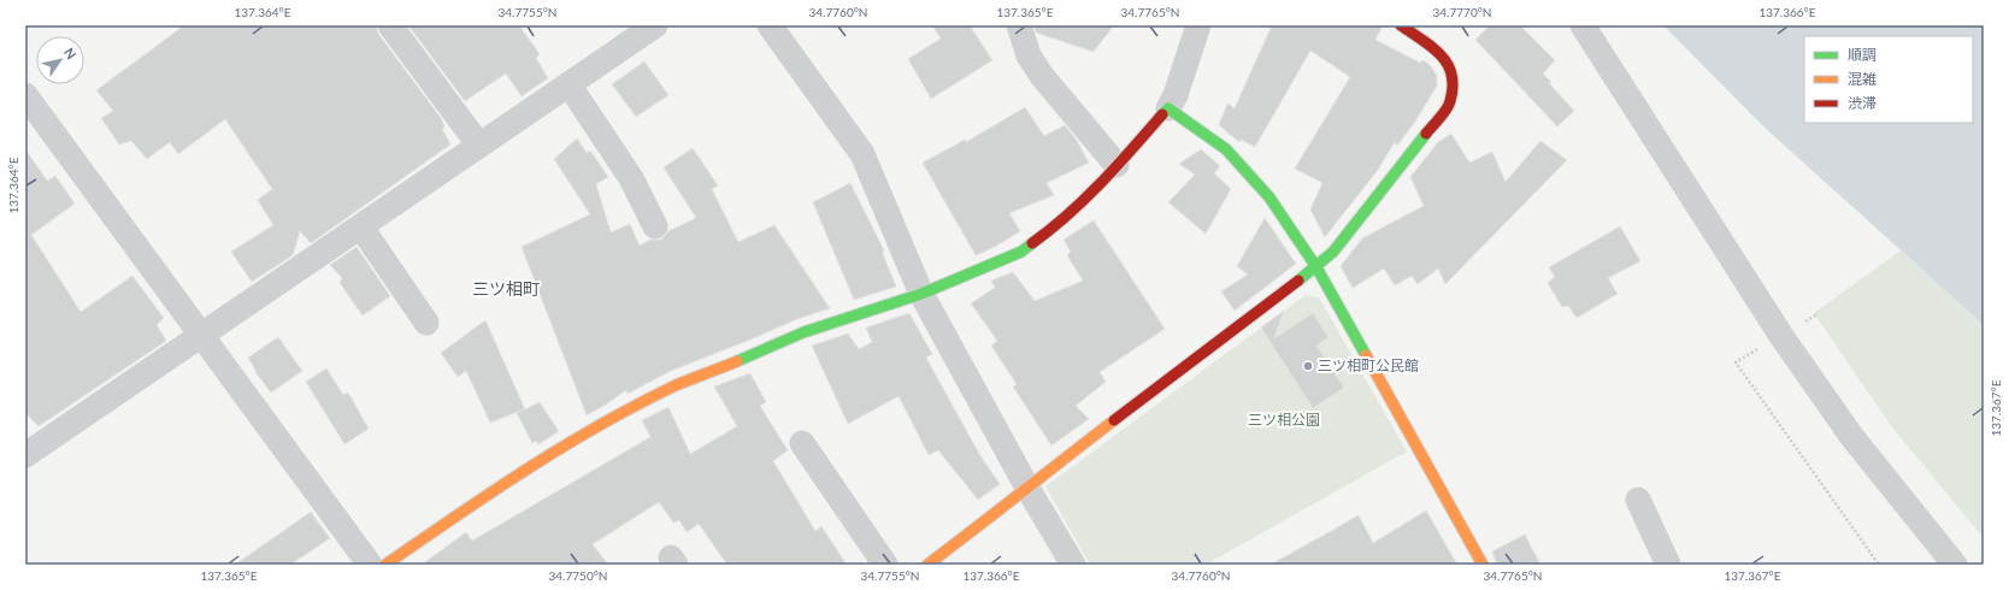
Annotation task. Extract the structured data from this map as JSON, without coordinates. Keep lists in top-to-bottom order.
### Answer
{
  "districts": ["三ツ相町"],
  "parks": ["三ツ相公園"],
  "places": ["三ツ相町公民館"],
  "legend": ["順調", "混雑", "渋滞"],
  "north": "top right",
  "coordinates": [
    "137.364°E",
    "34.7755°N",
    "34.7760°N",
    "137.365°E",
    "34.7765°N",
    "34.7770°N",
    "137.366°E",
    "137.367°E",
    "34.7750°N"
  ]
}
